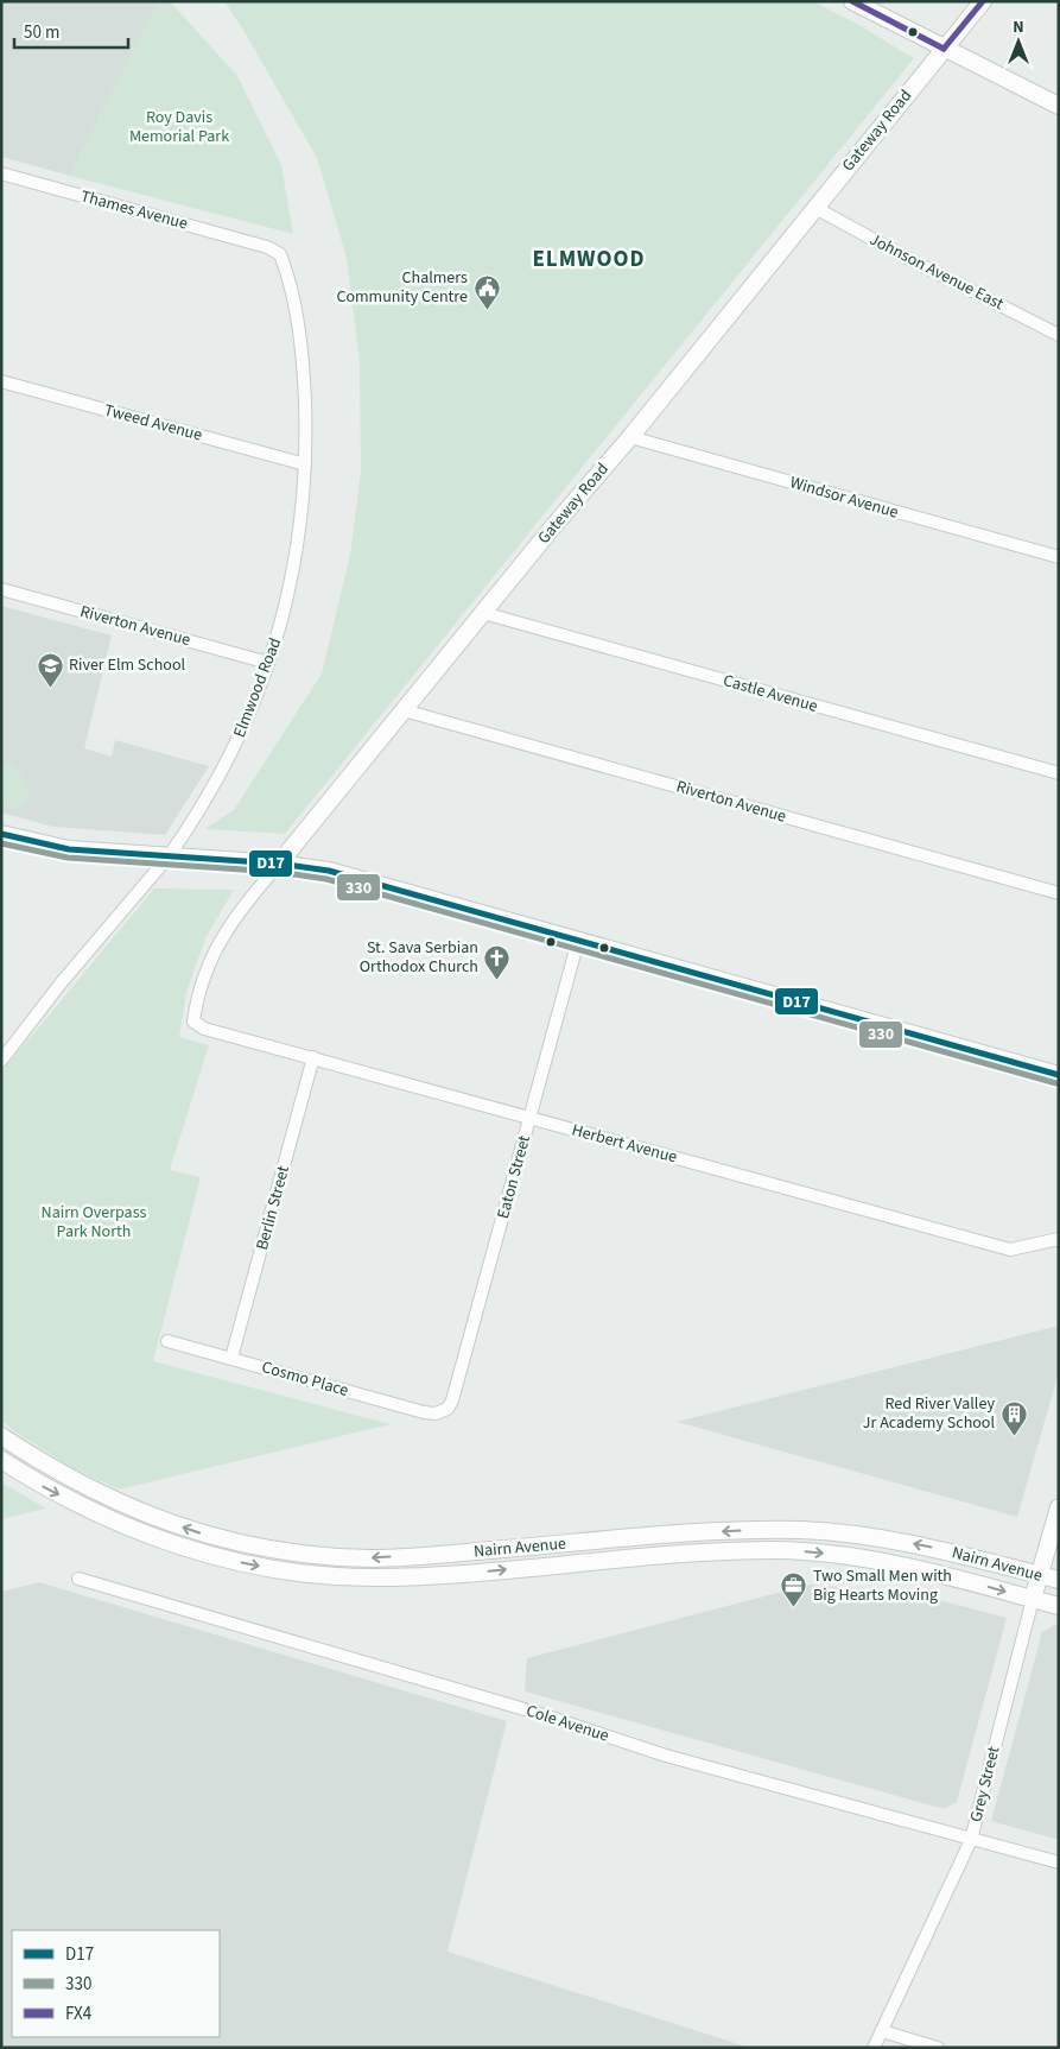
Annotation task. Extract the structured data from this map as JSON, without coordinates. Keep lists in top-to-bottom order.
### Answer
{
  "streets": {
    "street": [
      "Gateway Road",
      "Thames Avenue",
      "Johnson Avenue East",
      "Tweed Avenue",
      "Windsor Avenue",
      "Riverton Avenue",
      "Elmwood Road",
      "Castle Avenue",
      "Herbert Avenue",
      "Eaton Street",
      "Berlin Street",
      "Cosmo Place",
      "Nairn Avenue",
      "Cole Avenue",
      "Grey Street"
    ]
  },
  "crossings": [
    ["Gateway Road", "Johnson Avenue East"],
    ["Gateway Road", "Windsor Avenue"],
    ["Gateway Road", "Riverton Avenue"],
    ["Gateway Road", "Castle Avenue"],
    ["Gateway Road", "Herbert Avenue"],
    ["Thames Avenue", "Elmwood Road"],
    ["Tweed Avenue", "Elmwood Road"],
    ["Riverton Avenue", "Elmwood Road"],
    ["Herbert Avenue", "Eaton Street"],
    ["Herbert Avenue", "Berlin Street"],
    ["Eaton Street", "Cosmo Place"],
    ["Berlin Street", "Cosmo Place"],
    ["Nairn Avenue", "Grey Street"],
    ["Cole Avenue", "Grey Street"]
  ],
  "districts": ["ELMWOOD"],
  "parks": ["Roy Davis Memorial Park", "Nairn Overpass Park North"],
  "places": {
    "public building": ["Chalmers Community Centre"],
    "school or university": ["River Elm School"],
    "church": ["St. Sava Serbian Orthodox Church"],
    "building": ["Red River Valley Jr Academy School"],
    "office": ["Two Small Men with Big Hearts Moving"]
  },
  "lines": ["transit line FX4", "transit line D17", "transit line 330"],
  "legend": ["D17", "330", "FX4"],
  "scale_bar": "50 m",
  "north": "top"
}
